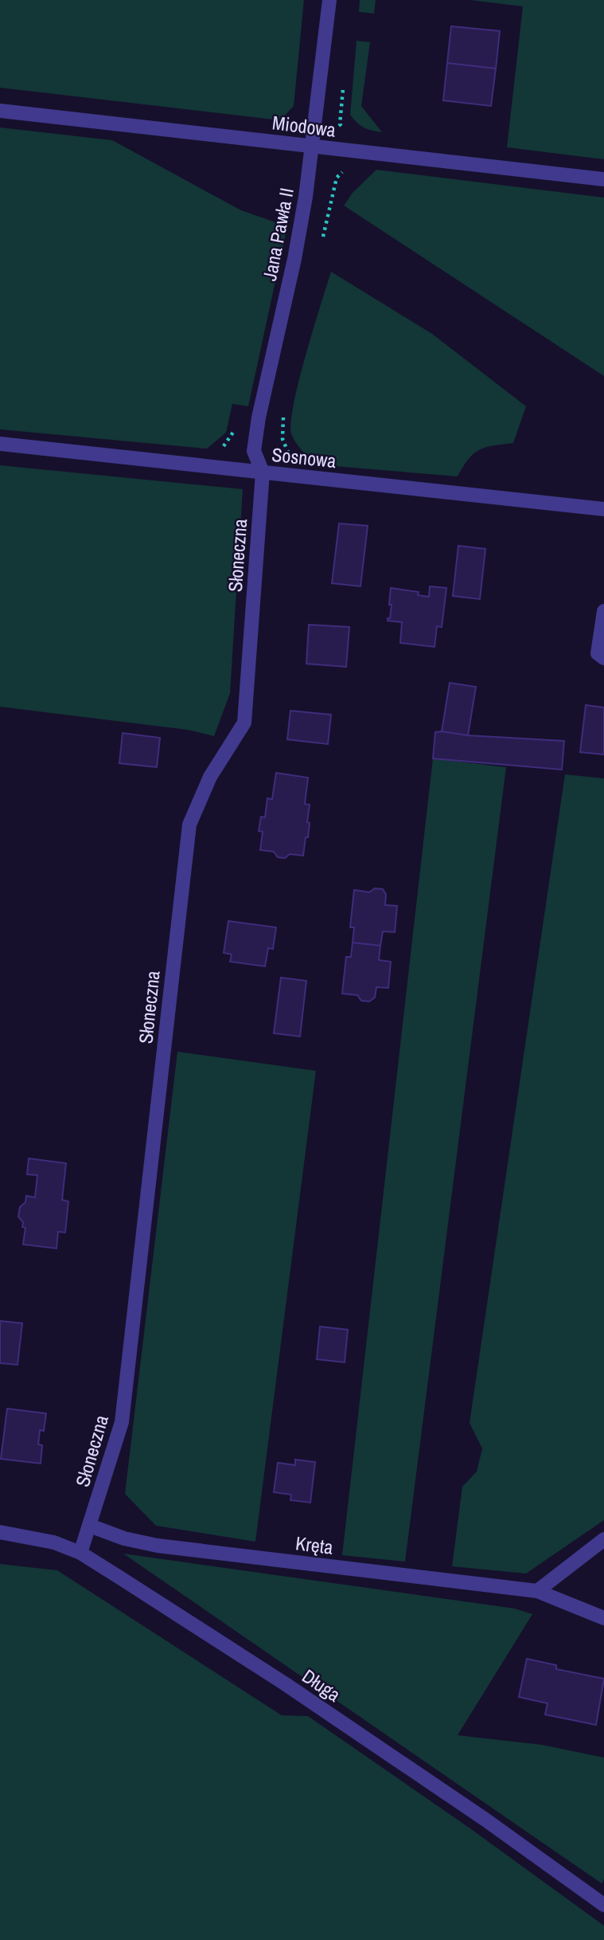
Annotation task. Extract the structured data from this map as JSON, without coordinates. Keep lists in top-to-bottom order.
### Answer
{
  "streets": {
    "street": [
      "Miodowa",
      "Jana Pawła II",
      "Sosnowa",
      "Słoneczna",
      "Kręta",
      "Długa"
    ]
  },
  "crossings": [
    ["Miodowa", "Jana Pawła II"],
    ["Jana Pawła II", "Sosnowa"],
    ["Jana Pawła II", "Słoneczna"],
    ["Sosnowa", "Słoneczna"],
    ["Słoneczna", "Kręta"],
    ["Słoneczna", "Długa"]
  ]
}
